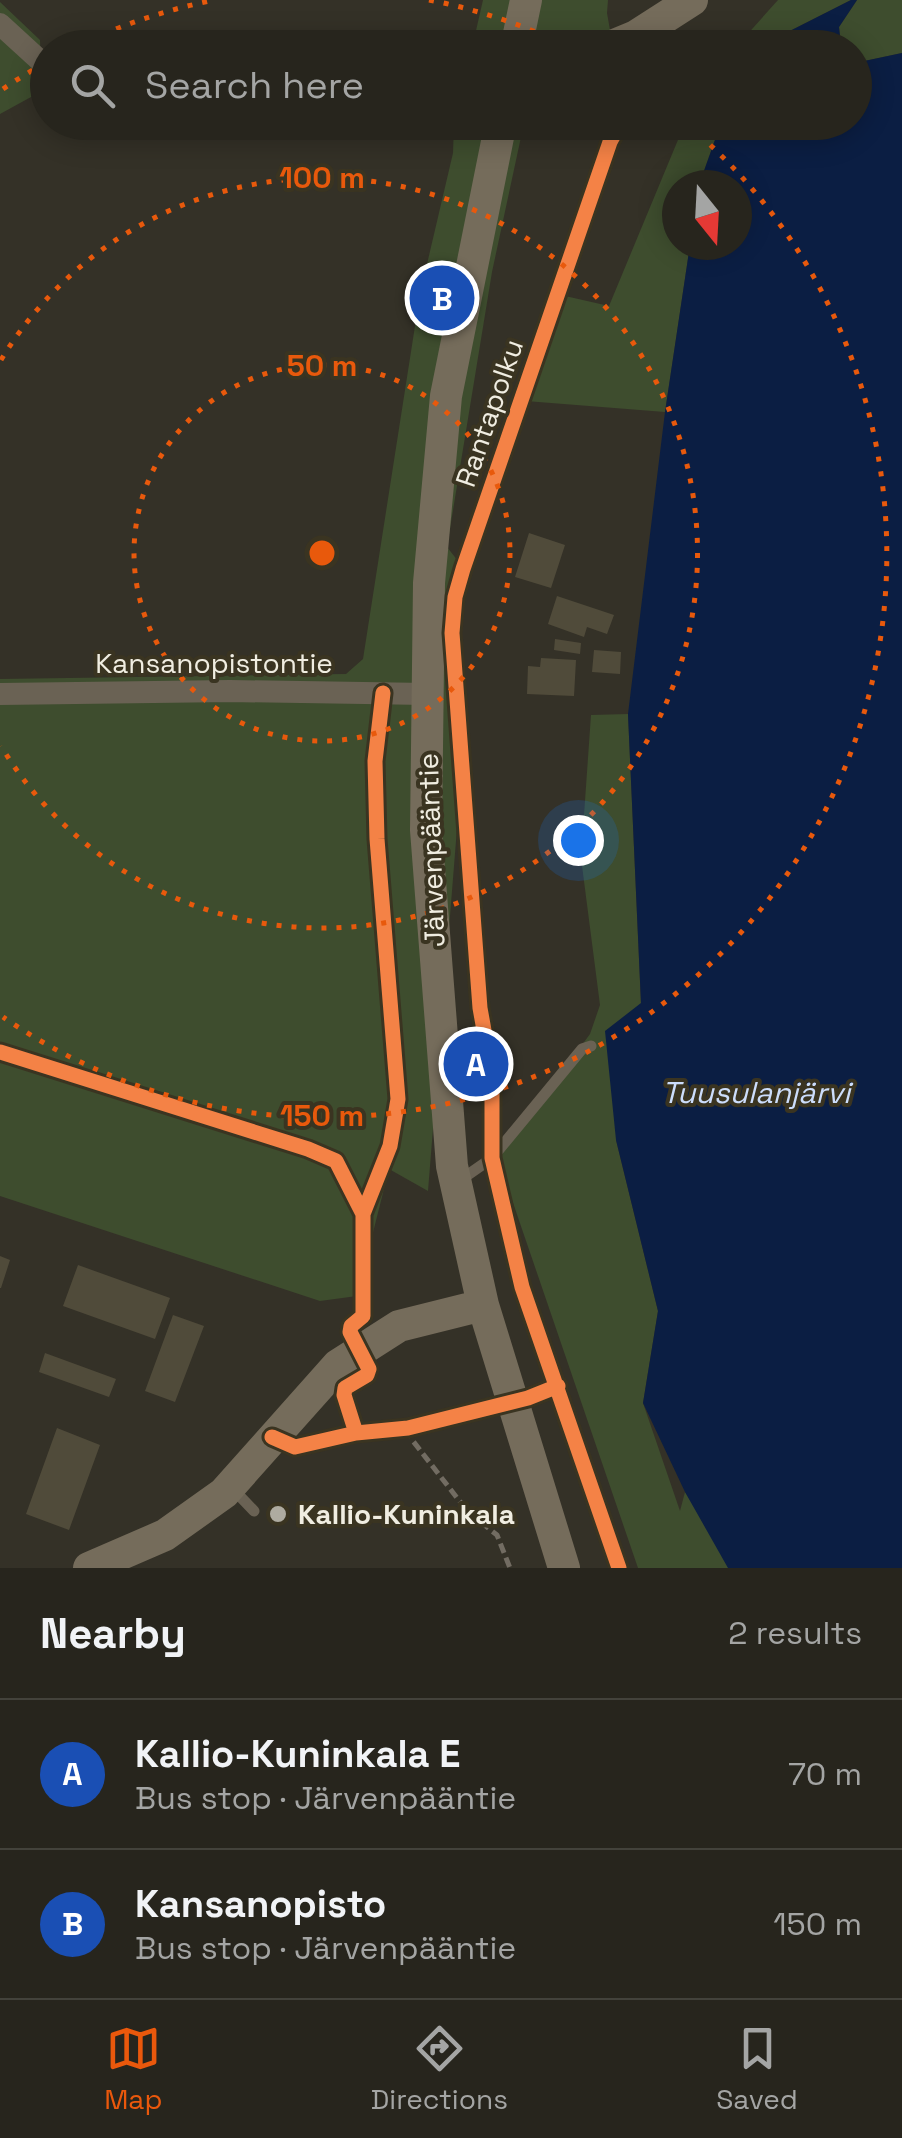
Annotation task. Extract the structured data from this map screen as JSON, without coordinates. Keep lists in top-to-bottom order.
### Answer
{
  "streets": {
    "main road": ["Järvenpääntie"],
    "street": ["Kansanopistontie"],
    "cycle path": ["Rantapolku"]
  },
  "crossings": [
    ["Kansanopistontie", "Järvenpääntie"]
  ],
  "water": ["Tuusulanjärvi"],
  "places": ["Kallio-Kuninkala"],
  "north": "bottom",
  "page": {
    "search": "Search here",
    "pins": ["B", "A"],
    "heading": ["Nearby", "2 results"],
    "list": [
      {
        "mark": "A",
        "name": "Kallio-Kuninkala E",
        "note": "Bus stop · Järvenpääntie",
        "value": "70 m"
      },
      {
        "mark": "B",
        "name": "Kansanopisto",
        "note": "Bus stop · Järvenpääntie",
        "value": "150 m"
      }
    ],
    "nav": ["Map", "Directions", "Saved"]
  },
  "rings": ["100 m", "50 m", "150 m"]
}
